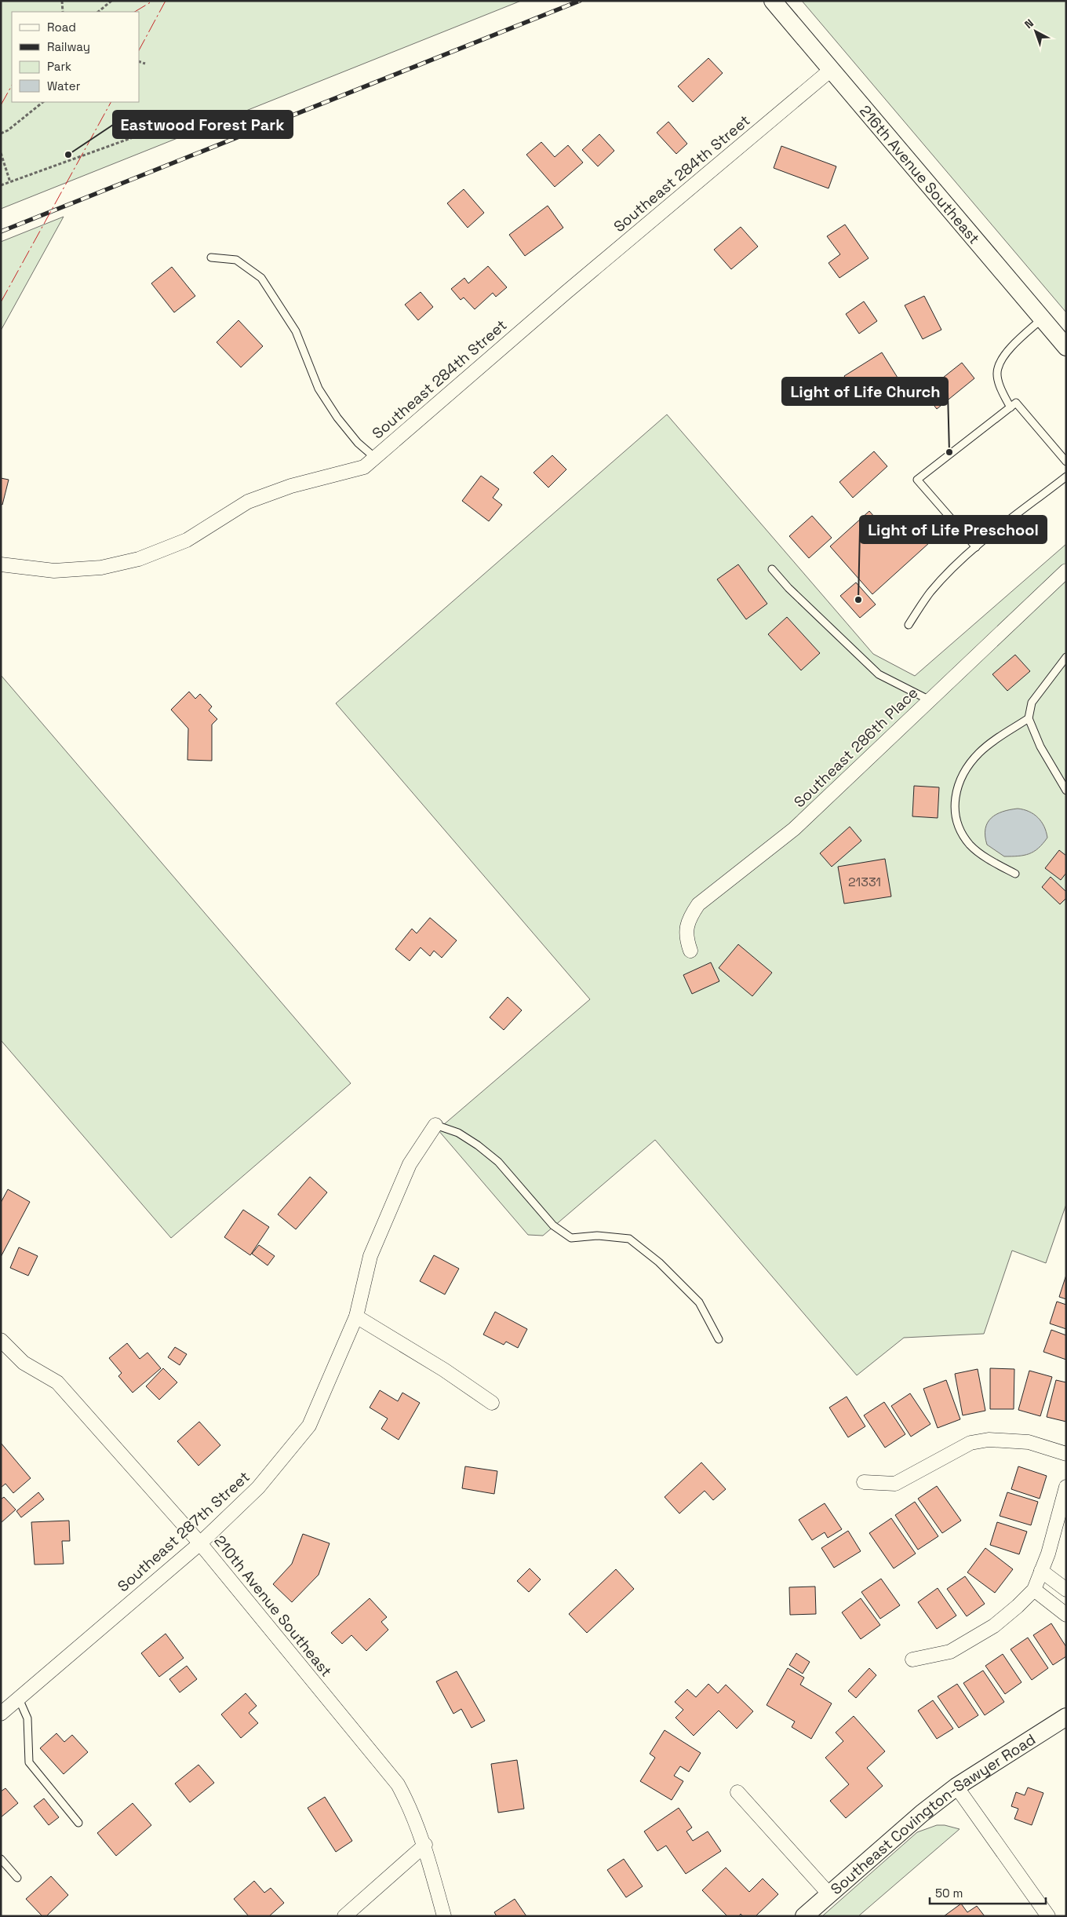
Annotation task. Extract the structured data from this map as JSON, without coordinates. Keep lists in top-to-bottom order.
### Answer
{
  "streets": {
    "street": [
      "Southeast 284th Street",
      "216th Avenue Southeast",
      "Southeast 286th Place",
      "Southeast 287th Street",
      "210th Avenue Southeast",
      "Southeast Covington-Sawyer Road"
    ]
  },
  "crossings": [
    ["Southeast 284th Street", "216th Avenue Southeast"],
    ["Southeast 287th Street", "210th Avenue Southeast"]
  ],
  "places": ["Eastwood Forest Park", "Light of Life Church", "Light of Life Preschool"],
  "house_numbers": ["21331"],
  "legend": [
    "Road",
    "Railway",
    "Park",
    "Water"
  ],
  "scale_bar": "50 m",
  "north": "top left"
}
